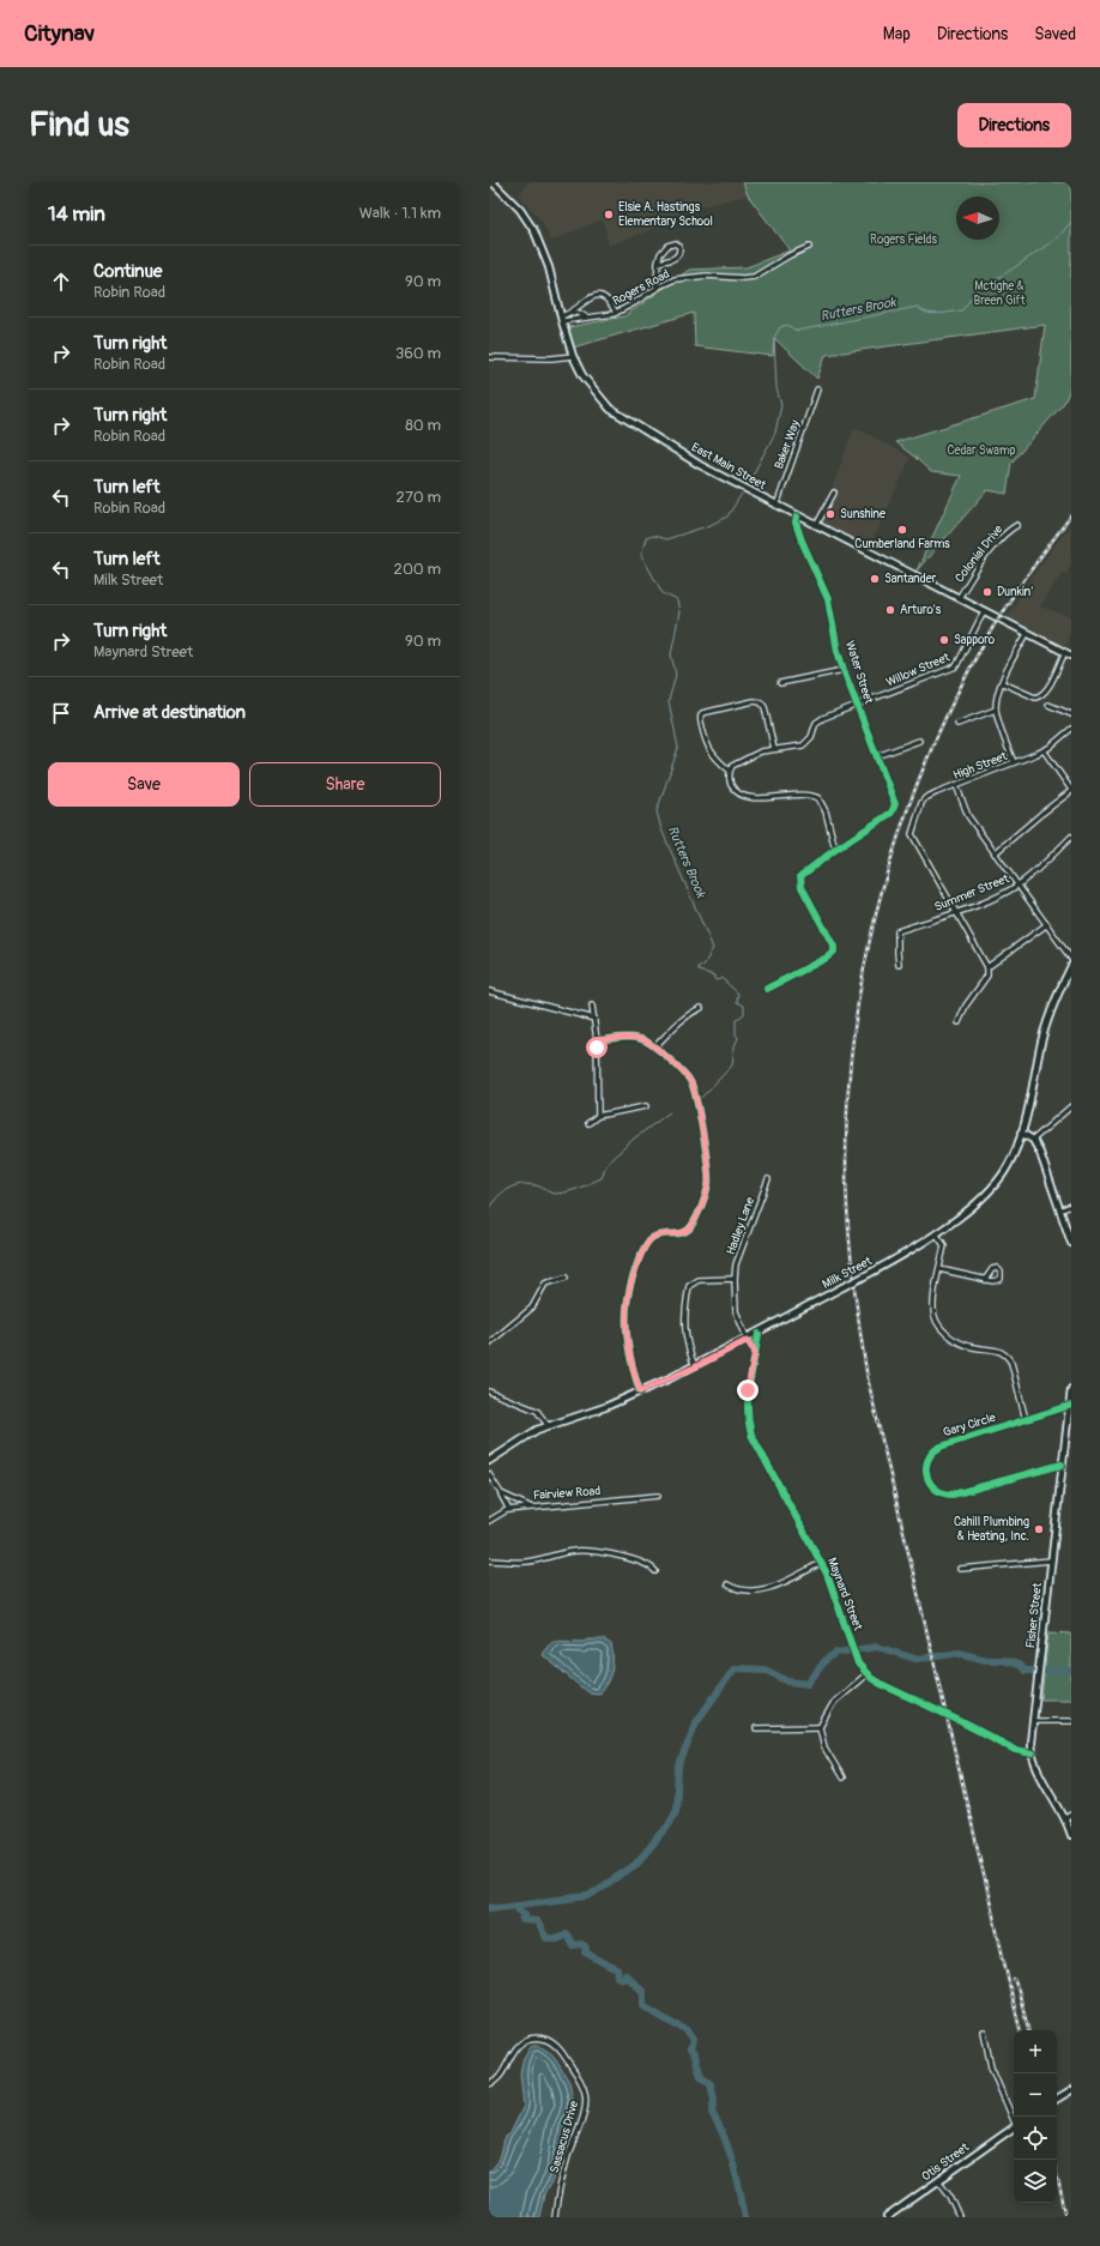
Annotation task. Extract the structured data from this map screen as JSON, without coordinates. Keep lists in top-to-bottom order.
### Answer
{
  "streets": {
    "main road": [
      "East Main Street",
      "Milk Street",
      "Fisher Street",
      "Otis Street"
    ],
    "street": [
      "Rogers Road",
      "Baker Way",
      "Colonial Drive",
      "Willow Street",
      "Water Street",
      "High Street",
      "Summer Street",
      "Hadley Lane",
      "Gary Circle",
      "Fairview Road",
      "Maynard Street",
      "Sassacus Drive"
    ]
  },
  "crossings": [
    ["Rogers Road", "East Main Street"],
    ["Baker Way", "East Main Street"],
    ["East Main Street", "Colonial Drive"],
    ["East Main Street", "Willow Street"],
    ["East Main Street", "Water Street"],
    ["Willow Street", "Water Street"],
    ["High Street", "Summer Street"],
    ["Hadley Lane", "Milk Street"],
    ["Milk Street", "Maynard Street"],
    ["Gary Circle", "Fisher Street"],
    ["Maynard Street", "Fisher Street"]
  ],
  "water": ["Rutters Brook"],
  "parks": ["Rogers Fields", "Mctighe & Breen Gift", "Cedar Swamp"],
  "places": [
    "Elsie A. Hastings Elementary School",
    "Sunshine",
    "Cumberland Farms",
    "Santander",
    "Dunkin'",
    "Arturo's",
    "Sapporo",
    "Cahill Plumbing & Heating, Inc."
  ],
  "north": "left",
  "page": {
    "header": "Citynav",
    "nav": ["Map", "Directions", "Saved"],
    "buttons": [
      "Directions",
      ["Save", "Share"]
    ],
    "title": "Find us",
    "heading": ["14 min", "Walk · 1.1 km"],
    "list": [
      ["Continue", "Robin Road", "90 m"],
      ["Turn right", "Robin Road", "360 m"],
      ["Turn right", "Robin Road", "80 m"],
      ["Turn left", "Robin Road", "270 m"],
      ["Turn left", "Milk Street", "200 m"],
      ["Turn right", "Maynard Street", "90 m"],
      "Arrive at destination"
    ],
    "map_buttons": ["+", "−"]
  }
}
